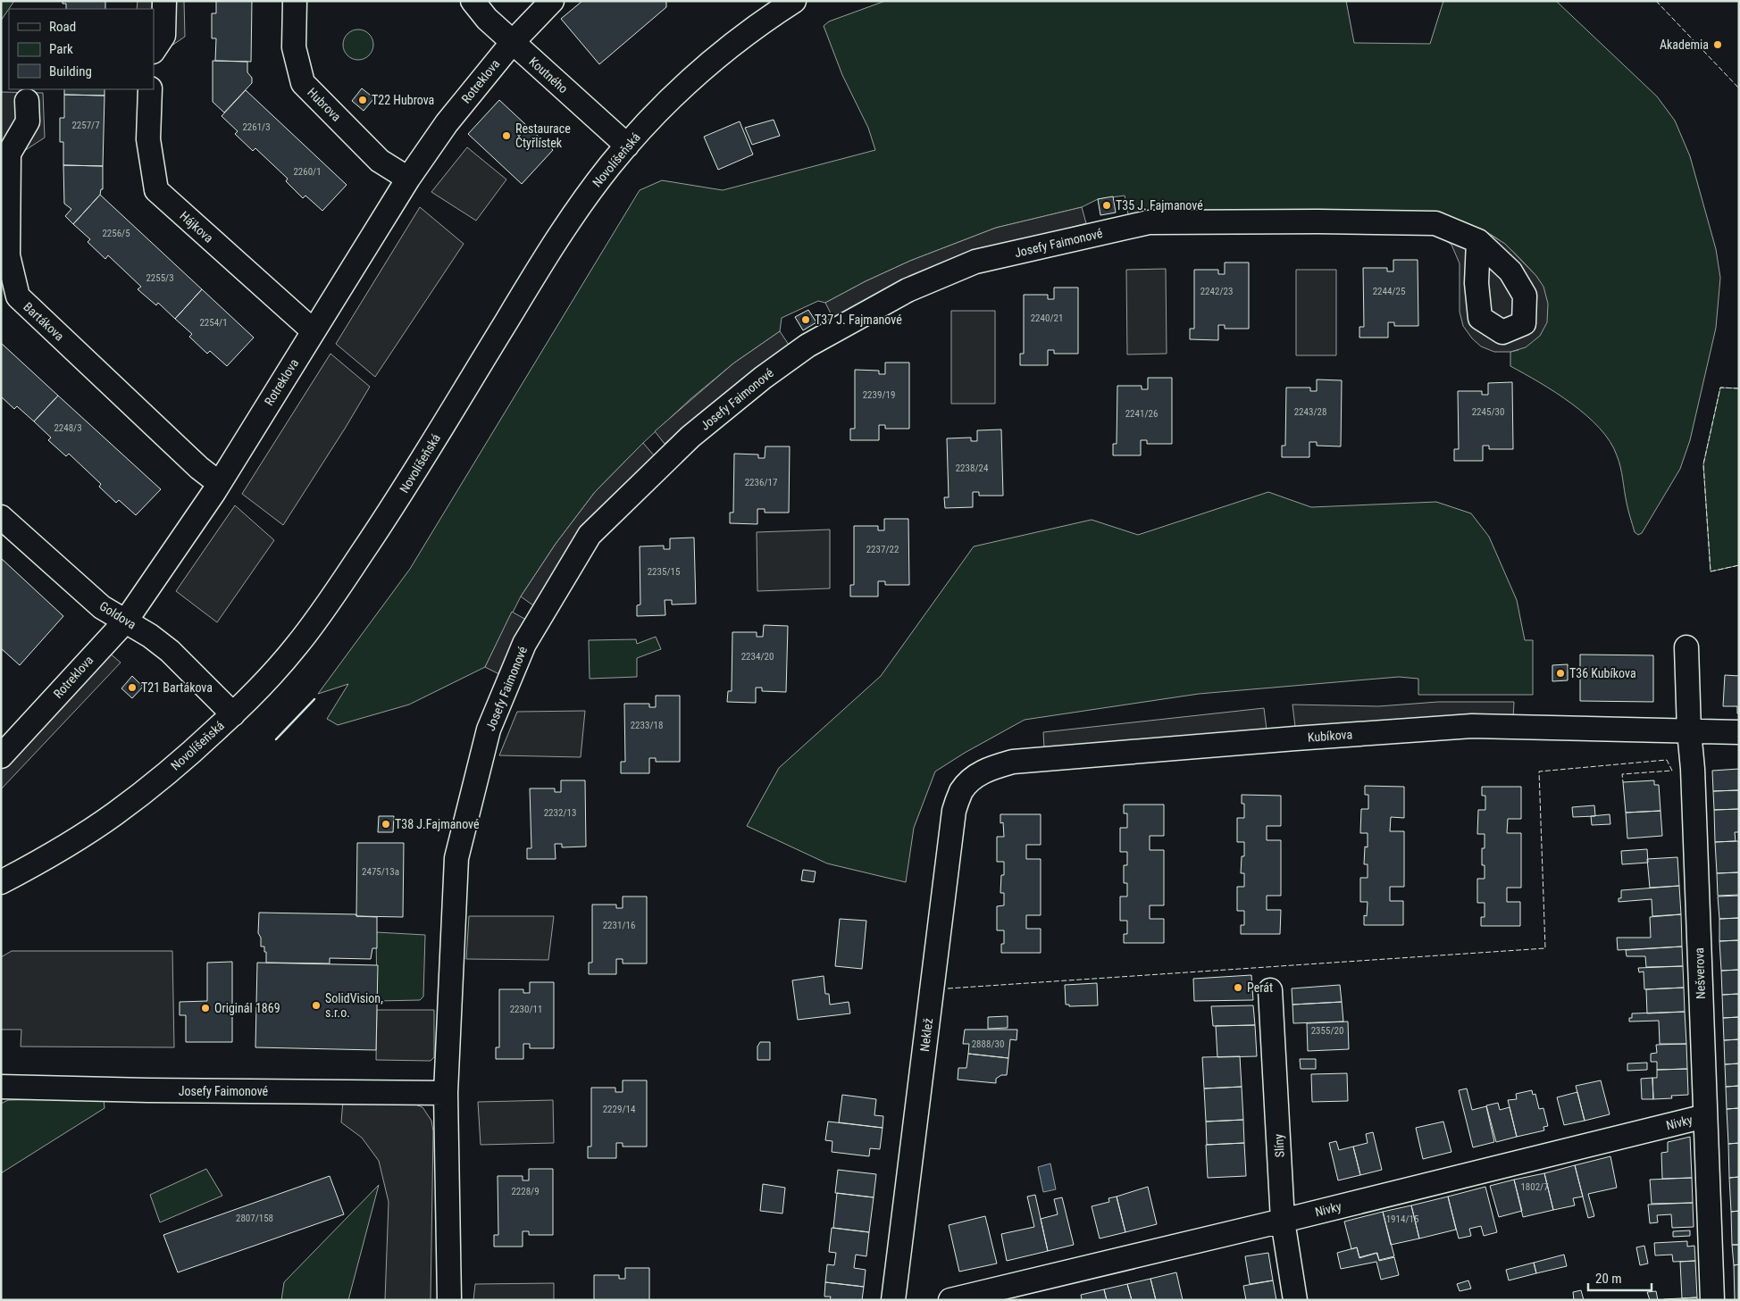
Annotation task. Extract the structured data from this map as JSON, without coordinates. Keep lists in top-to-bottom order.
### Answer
{
  "streets": {
    "street": [
      "Koutného",
      "Rotreklova",
      "Hubrova",
      "Novolíšeňská",
      "Hájkova",
      "Josefy Faimonové",
      "Bartákova",
      "Goldova",
      "Kubíkova",
      "Nešverova",
      "Neklež",
      "Nivky",
      "Slíny"
    ]
  },
  "crossings": [
    ["Koutného", "Rotreklova"],
    ["Koutného", "Novolíšeňská"],
    ["Rotreklova", "Hubrova"],
    ["Rotreklova", "Hájkova"],
    ["Rotreklova", "Bartákova"],
    ["Rotreklova", "Goldova"],
    ["Novolíšeňská", "Goldova"],
    ["Kubíkova", "Nešverova"],
    ["Kubíkova", "Neklež"],
    ["Nešverova", "Nivky"],
    ["Nivky", "Slíny"]
  ],
  "places": [
    "Akademia",
    "T22 Hubrova",
    "Restaurace Čtyřlístek",
    "T35 J. Fajmanové",
    "T37 J. Fajmanové",
    "T36 Kubíkova",
    "T21 Bartákova",
    "T38 J.Fajmanové",
    "Perát",
    "SolidVision, s.r.o.",
    "Originál 1869"
  ],
  "house_numbers": [
    "2257/7",
    "2261/3",
    "2260/1",
    "2256/5",
    "2255/3",
    "2242/23",
    "2244/25",
    "2240/21",
    "2254/1",
    "2239/19",
    "2243/28",
    "2245/30",
    "2241/26",
    "2248/3",
    "2238/24",
    "2236/17",
    "2237/22",
    "2235/15",
    "2234/20",
    "2233/18",
    "2232/13",
    "2475/13a",
    "2231/16",
    "2230/11",
    "2355/20",
    "2888/30",
    "2229/14",
    "1802/7",
    "2228/9",
    "2807/158",
    "1914/15"
  ],
  "legend": ["Road", "Park", "Building"],
  "scale_bar": "20 m"
}
